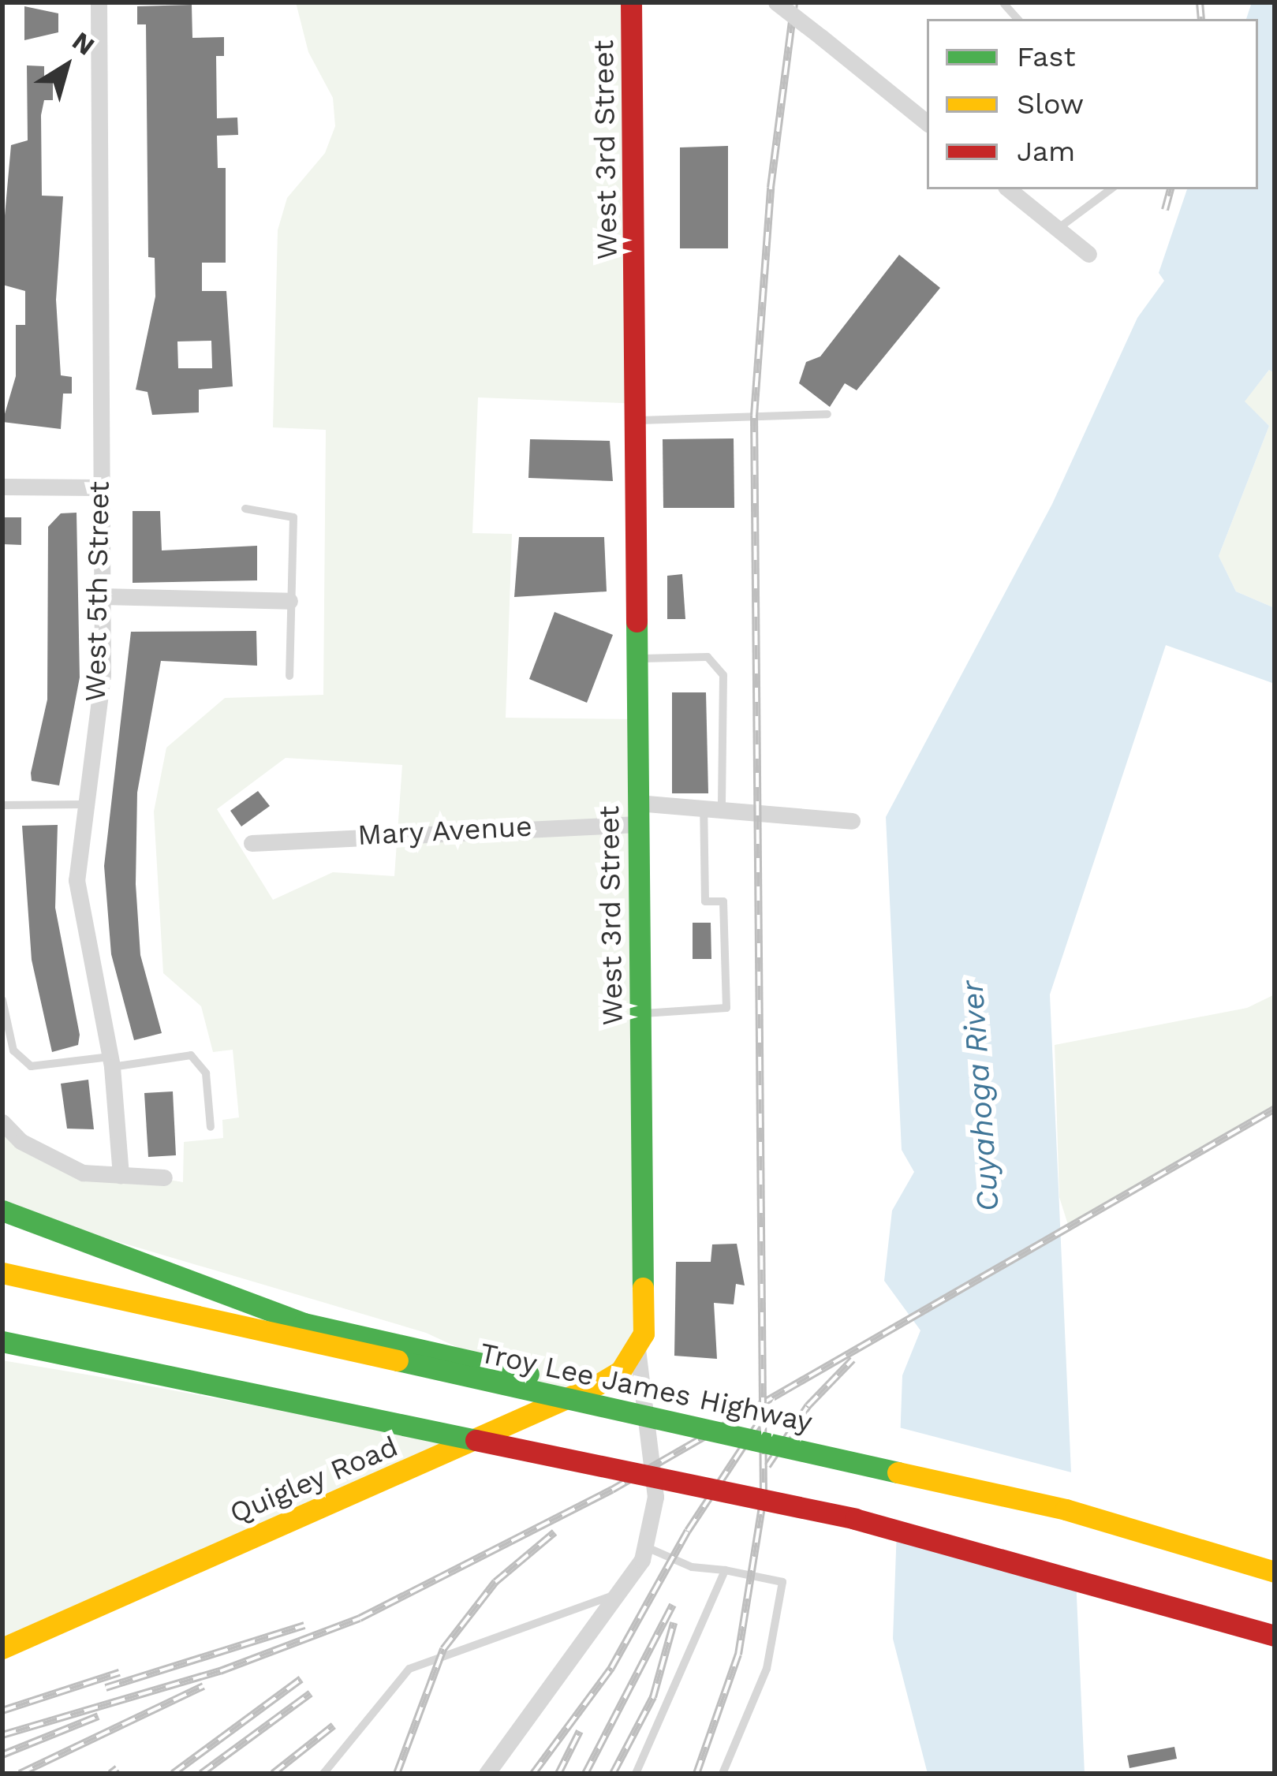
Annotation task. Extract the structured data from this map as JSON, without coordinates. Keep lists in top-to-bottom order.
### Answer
{
  "streets": {
    "main road": ["West 3rd Street", "Troy Lee James Highway", "Quigley Road"],
    "street": ["West 5th Street", "Mary Avenue"]
  },
  "crossings": [
    ["West 3rd Street", "Mary Avenue"],
    ["West 3rd Street", "Quigley Road"]
  ],
  "water": ["Cuyahoga River"],
  "legend": ["Fast", "Slow", "Jam"],
  "north": "top right"
}
